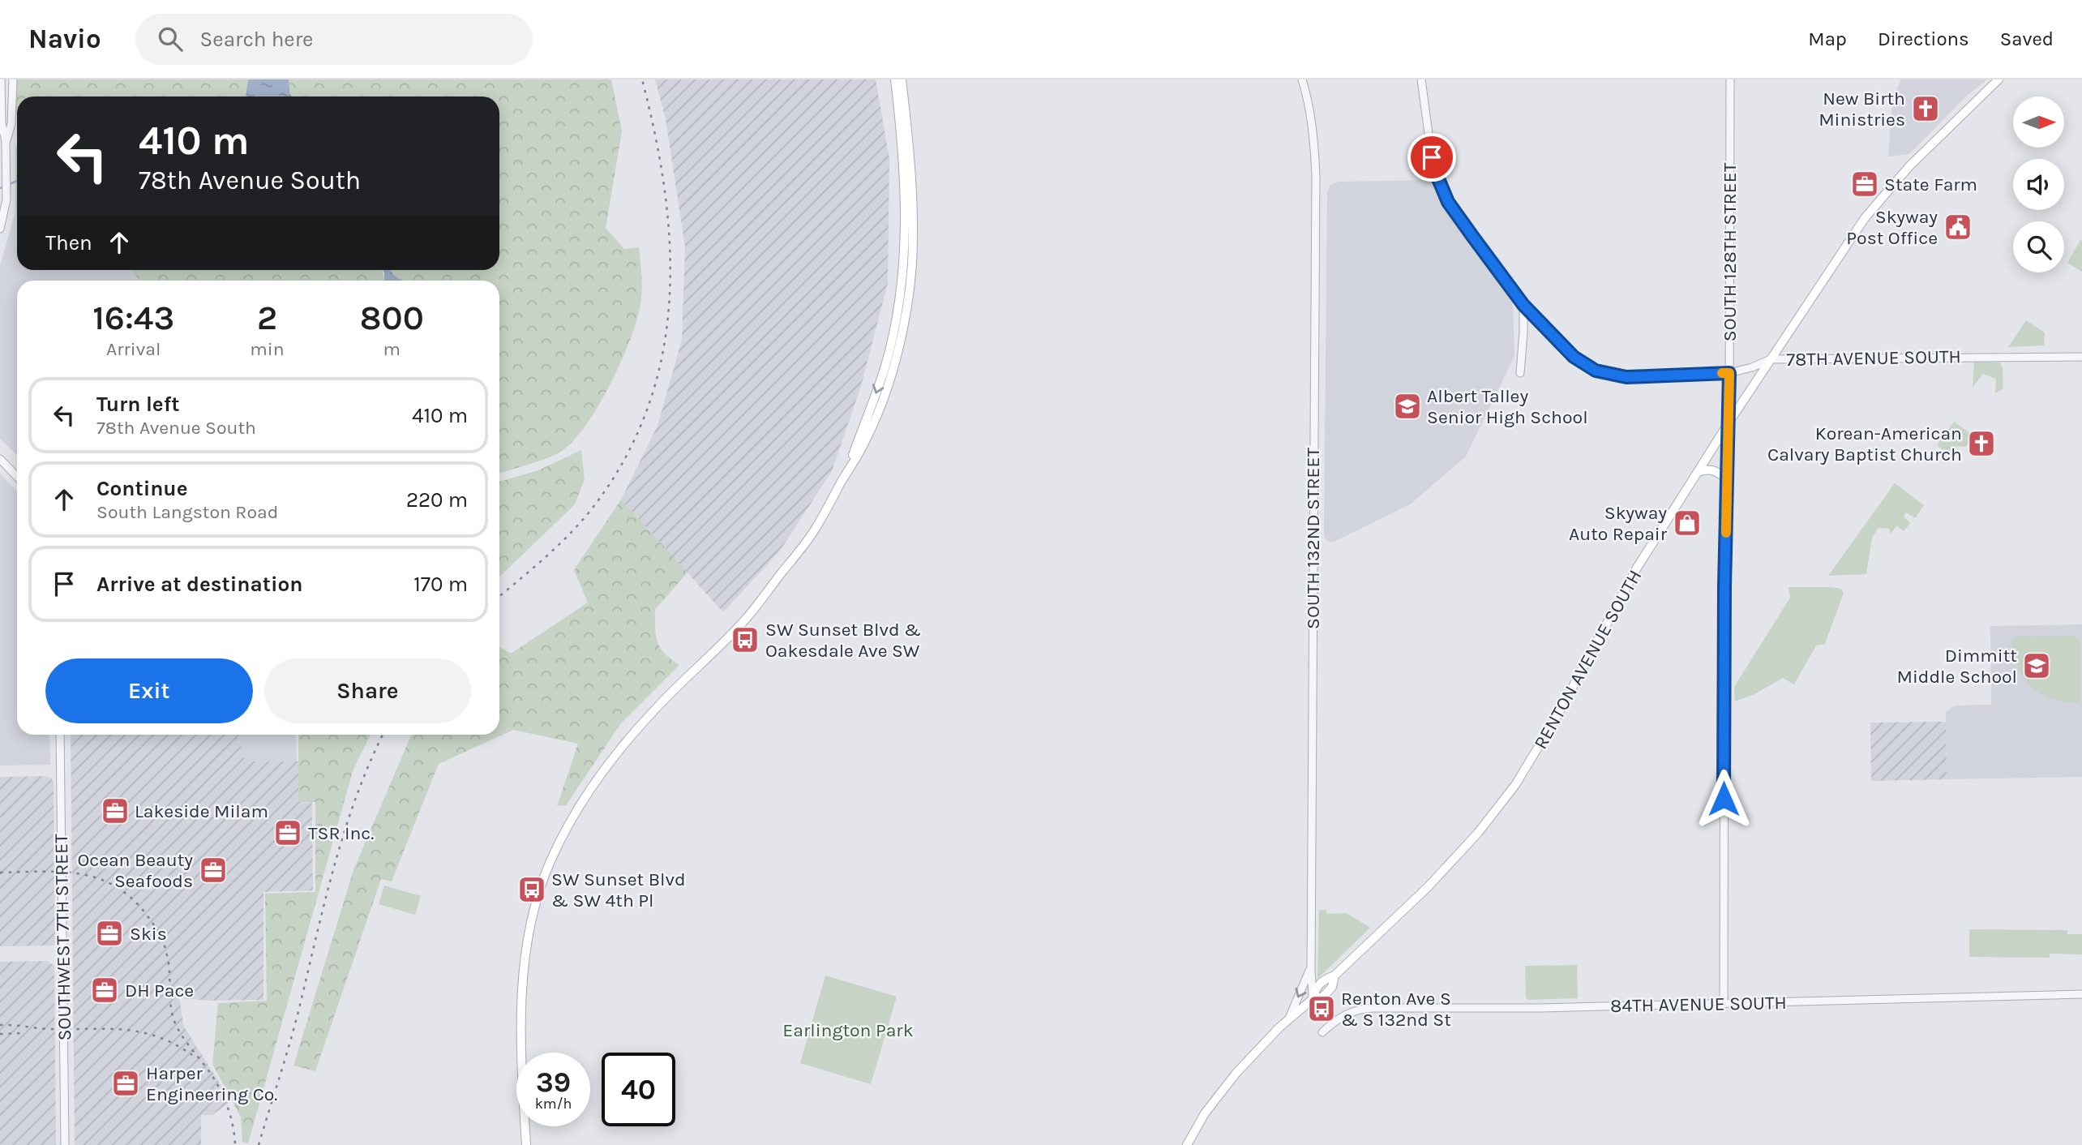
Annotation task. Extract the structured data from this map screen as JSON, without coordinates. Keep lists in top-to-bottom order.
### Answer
{
  "streets": {
    "main road": ["RENTON AVENUE SOUTH"],
    "street": [
      "SOUTH 128TH STREET",
      "78TH AVENUE SOUTH",
      "SOUTH 132ND STREET",
      "SOUTHWEST 7TH STREET",
      "84TH AVENUE SOUTH"
    ]
  },
  "crossings": [
    ["SOUTH 128TH STREET", "78TH AVENUE SOUTH"],
    ["SOUTH 128TH STREET", "RENTON AVENUE SOUTH"],
    ["SOUTH 128TH STREET", "84TH AVENUE SOUTH"],
    ["78TH AVENUE SOUTH", "RENTON AVENUE SOUTH"],
    ["SOUTH 132ND STREET", "RENTON AVENUE SOUTH"]
  ],
  "parks": ["Earlington Park"],
  "places": {
    "church": ["New Birth Ministries", "Korean-American Calvary Baptist Church"],
    "office": [
      "State Farm",
      "Lakeside Milam",
      "TSR Inc.",
      "Ocean Beauty Seafoods",
      "Skis",
      "DH Pace",
      "Harper Engineering Co."
    ],
    "public building": ["Skyway Post Office"],
    "school or university": ["Albert Talley Senior High School", "Dimmitt Middle School"],
    "shop": ["Skyway Auto Repair"],
    "bus stop": ["SW Sunset Blvd & Oakesdale Ave SW", "SW Sunset Blvd & SW 4th Pl", "Renton Ave S & S 132nd St"]
  },
  "north": "right",
  "page": {
    "header": "Navio",
    "search": "Search here",
    "nav": ["Map", "Directions", "Saved"],
    "turn": ["410 m", "78th Avenue South"],
    "then": "Then",
    "eta": [
      "16:43",
      "Arrival",
      "2",
      "min",
      "800",
      "m"
    ],
    "list": [
      {
        "name": "Turn left",
        "note": "78th Avenue South",
        "value": "410 m"
      },
      {
        "name": "Continue",
        "note": "South Langston Road",
        "value": "220 m"
      },
      {
        "name": "Arrive at destination",
        "value": "170 m"
      }
    ],
    "buttons": ["Exit", "Share"],
    "speed": "39 km/h",
    "limit": "40"
  }
}
